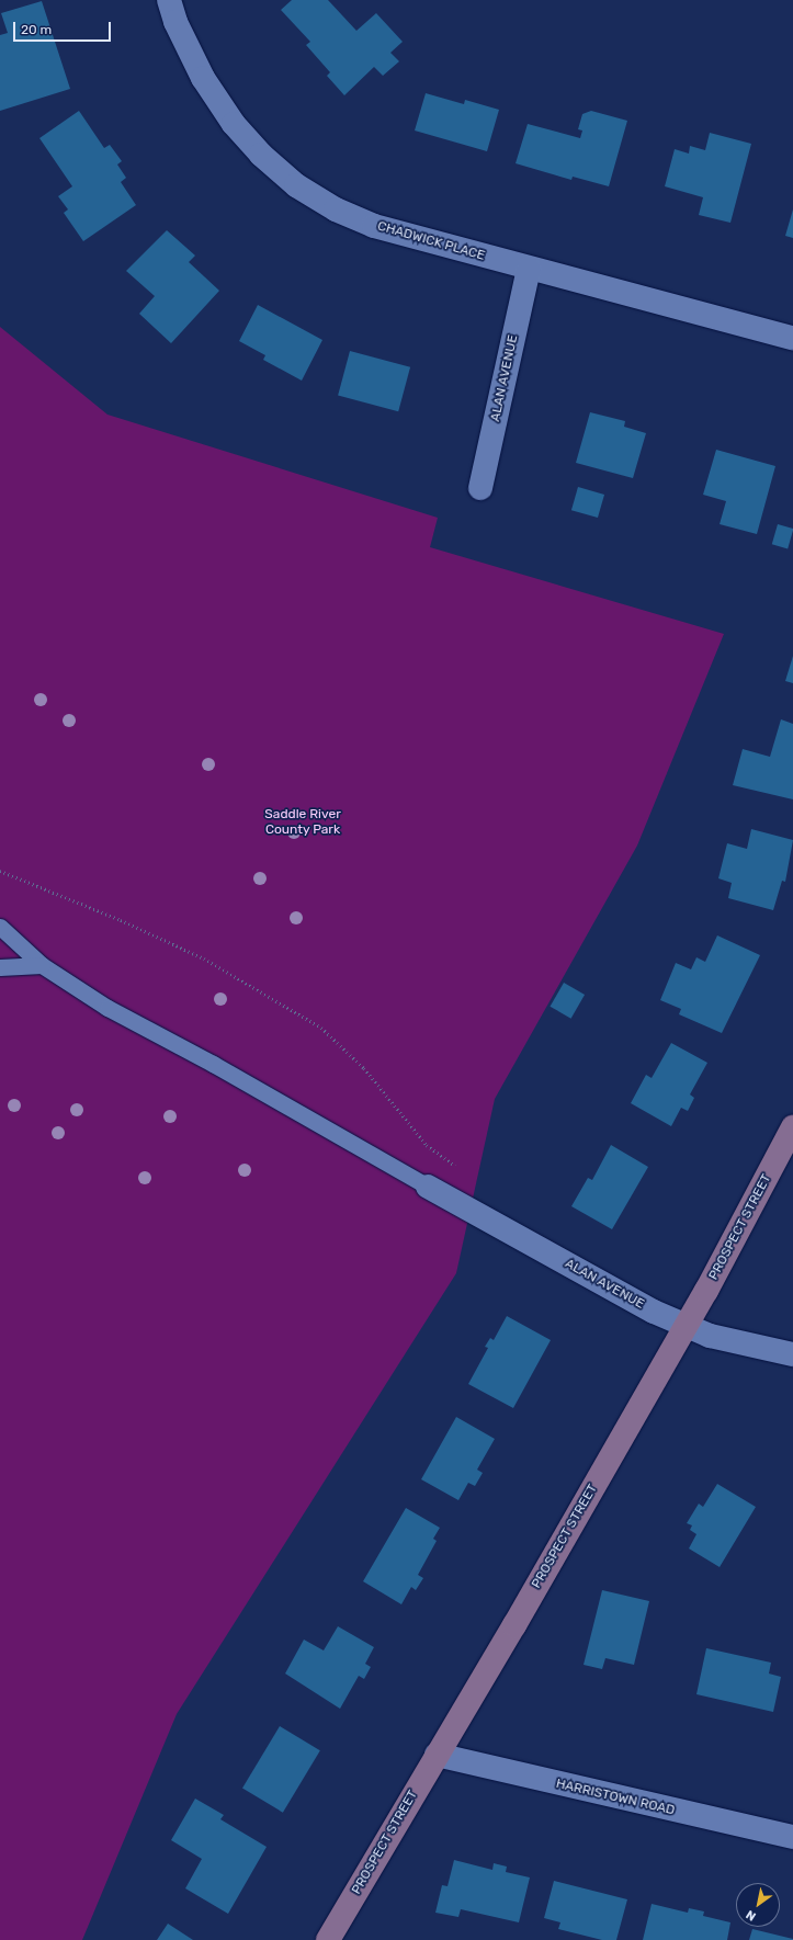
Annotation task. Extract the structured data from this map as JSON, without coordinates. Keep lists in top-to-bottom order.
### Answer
{
  "streets": {
    "main road": ["PROSPECT STREET"],
    "street": ["CHADWICK PLACE", "ALAN AVENUE", "HARRISTOWN ROAD"]
  },
  "crossings": [
    ["CHADWICK PLACE", "ALAN AVENUE"],
    ["ALAN AVENUE", "PROSPECT STREET"],
    ["PROSPECT STREET", "HARRISTOWN ROAD"]
  ],
  "parks": ["Saddle River County Park"],
  "scale_bar": "20 m",
  "north": "bottom left"
}
